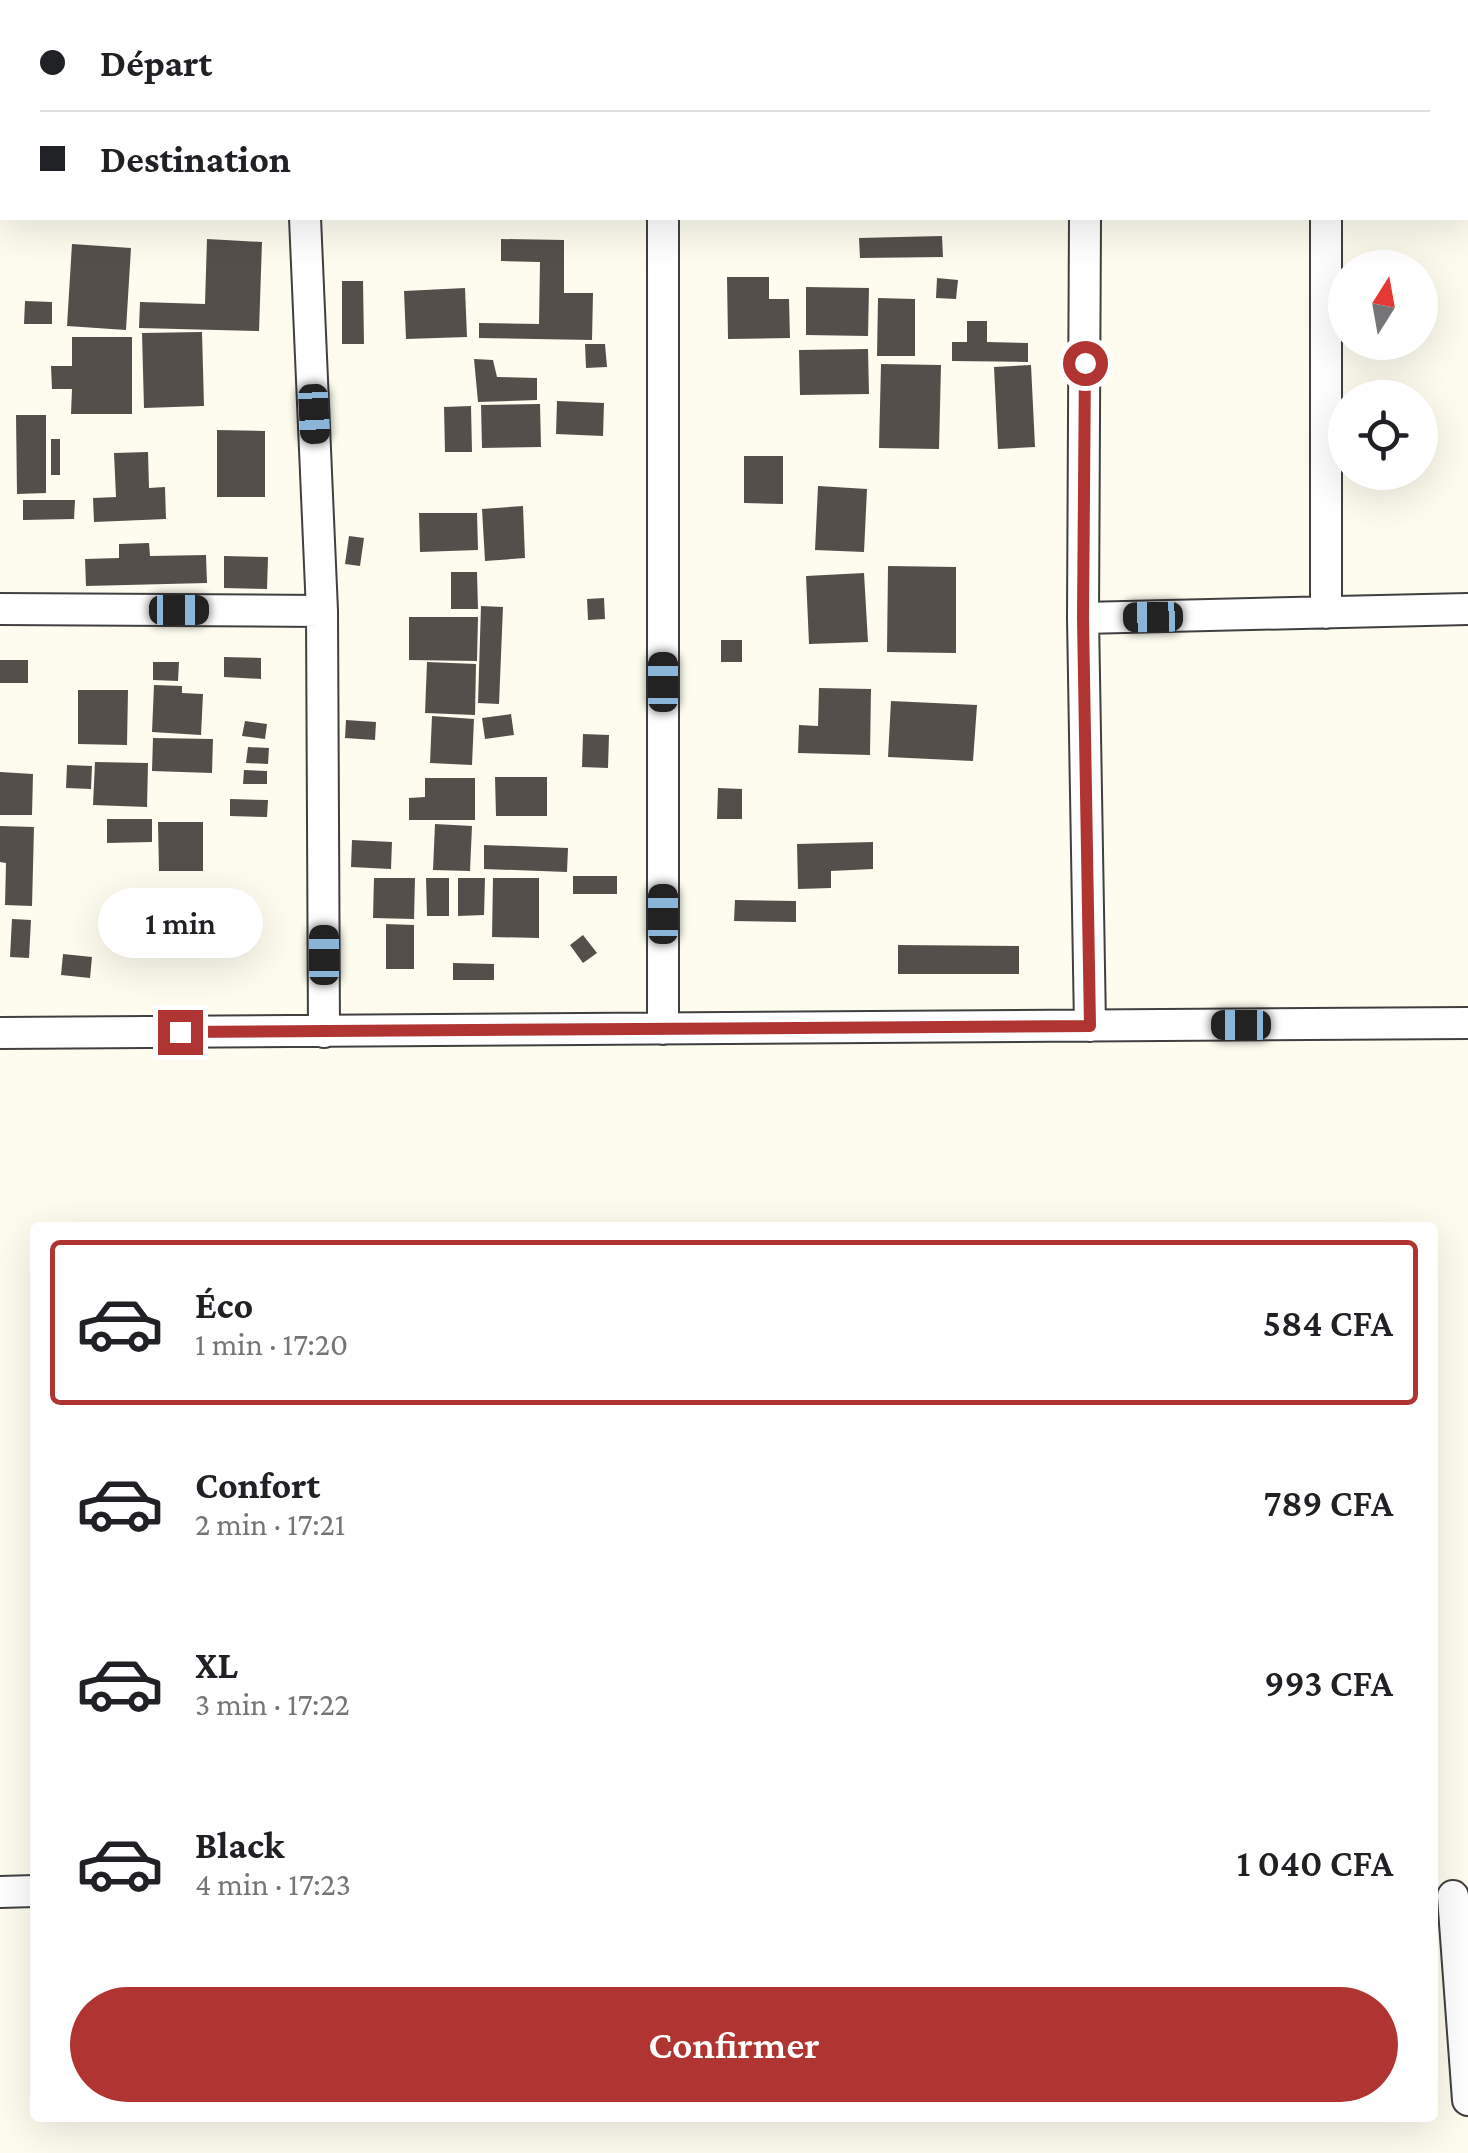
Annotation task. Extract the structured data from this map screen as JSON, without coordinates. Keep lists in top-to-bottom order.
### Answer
{
  "north": "top",
  "page": {
    "banner": ["Départ", "Destination"],
    "bubble": "1 min",
    "list": [
      {
        "name": "Éco",
        "note": "1 min · 17:20",
        "value": "584 CFA"
      },
      {
        "name": "Confort",
        "note": "2 min · 17:21",
        "value": "789 CFA"
      },
      {
        "name": "XL",
        "note": "3 min · 17:22",
        "value": "993 CFA"
      },
      {
        "name": "Black",
        "note": "4 min · 17:23",
        "value": "1 040 CFA"
      }
    ],
    "buttons": "Confirmer"
  }
}
